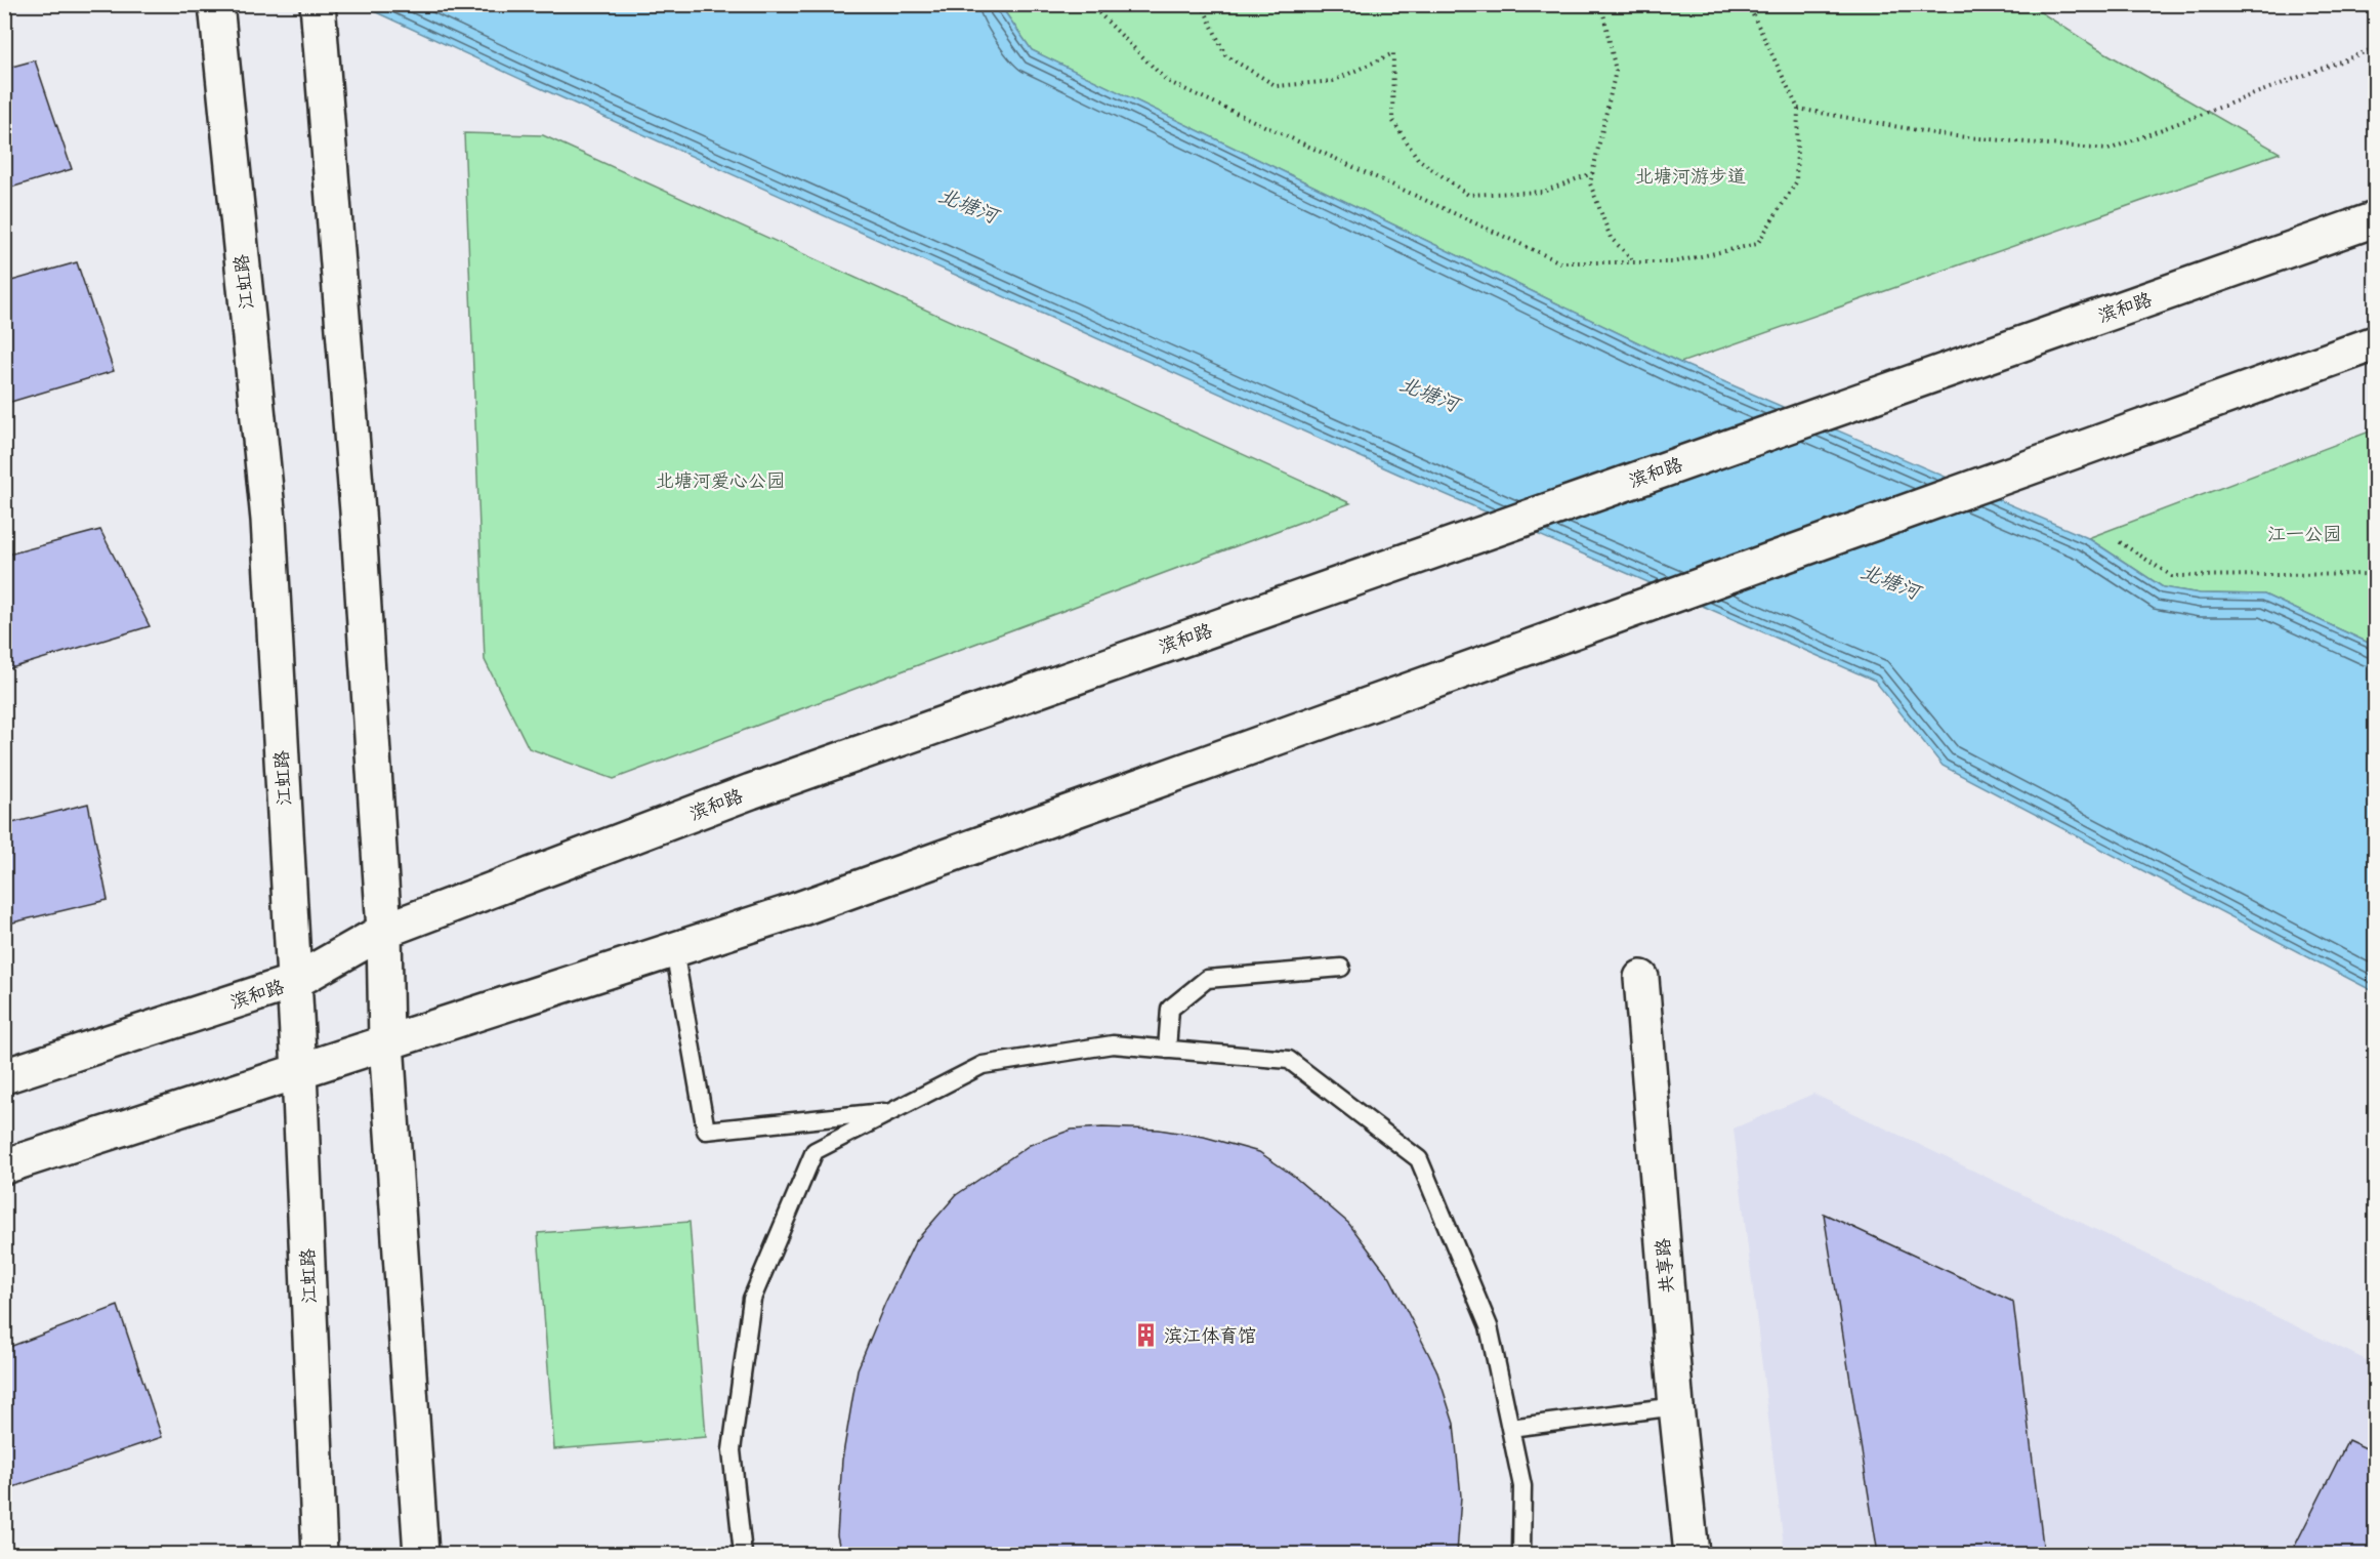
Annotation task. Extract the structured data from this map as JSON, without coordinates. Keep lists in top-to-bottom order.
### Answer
{
  "streets": {
    "main road": ["江虹路", "滨和路", "共享路"]
  },
  "crossings": [
    ["江虹路", "滨和路"]
  ],
  "water": ["北塘河"],
  "parks": ["北塘河游步道", "北塘河爱心公园", "江一公园"],
  "places": {
    "building": ["滨江体育馆"]
  }
}
